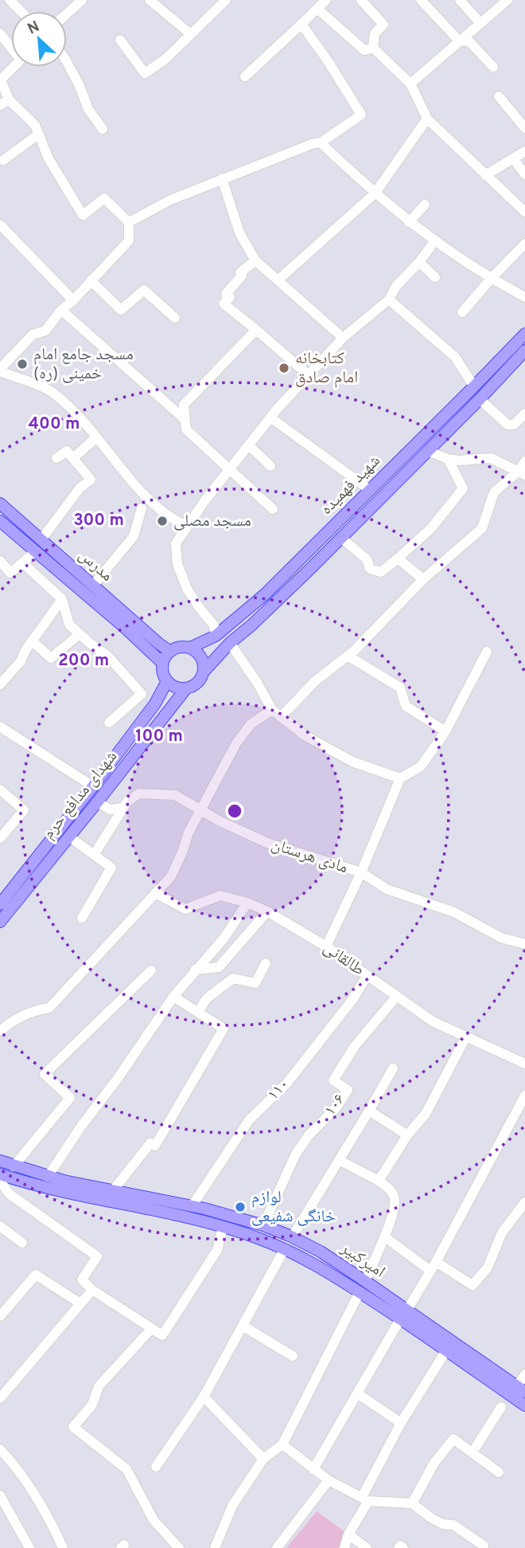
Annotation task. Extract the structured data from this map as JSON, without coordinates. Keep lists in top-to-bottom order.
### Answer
{
  "streets": {
    "main road": [
      "شهید فهمیده",
      "مدرس",
      "شهدای مدافع حرم",
      "امیرکبیر"
    ],
    "street": [
      "مادی هرستان",
      "طالقانی",
      "۱۱۰",
      "۱۰۶"
    ]
  },
  "crossings": [
    ["شهید فهمیده", "مدرس"],
    ["شهید فهمیده", "شهدای مدافع حرم"],
    ["مدرس", "شهدای مدافع حرم"],
    ["طالقانی", "۱۱۰"],
    ["طالقانی", "۱۰۶"],
    ["۱۱۰", "امیرکبیر"],
    ["۱۰۶", "امیرکبیر"]
  ],
  "places": [
    "مسجد جامع امام خمینی (ره)",
    "کتابخانه امام صادق",
    "مسجد مصلی",
    "لوازم خانگی شفیعی"
  ],
  "north": "top left",
  "rings": [
    "400 m",
    "300 m",
    "200 m",
    "100 m"
  ]
}
